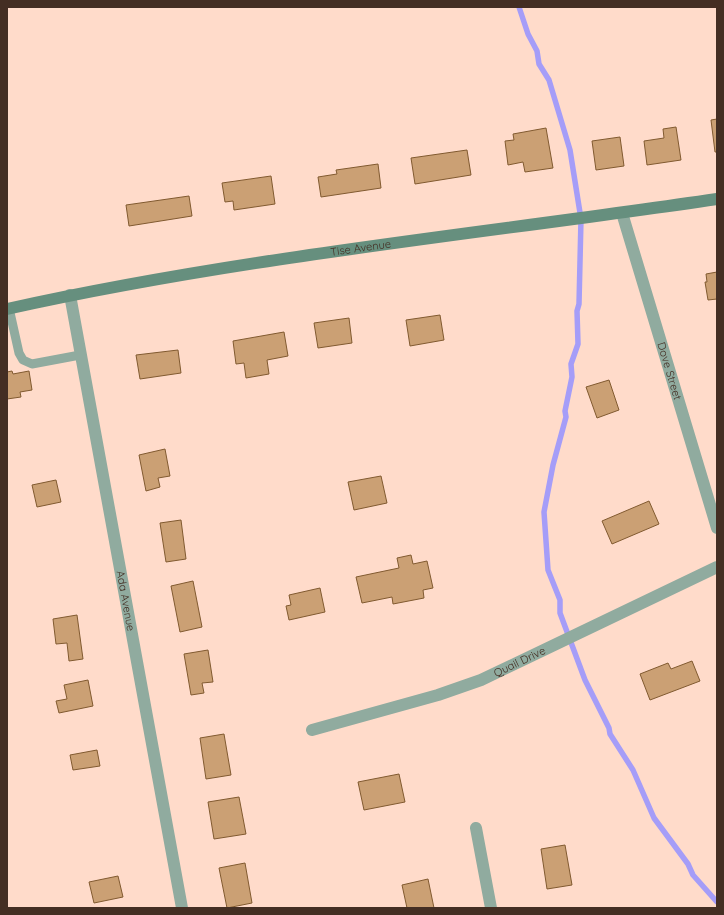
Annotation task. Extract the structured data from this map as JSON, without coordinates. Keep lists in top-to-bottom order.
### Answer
{
  "streets": {
    "street": [
      "Tise Avenue",
      "Dove Street",
      "Ada Avenue",
      "Quail Drive"
    ]
  },
  "crossings": [
    ["Tise Avenue", "Dove Street"],
    ["Tise Avenue", "Ada Avenue"]
  ]
}
